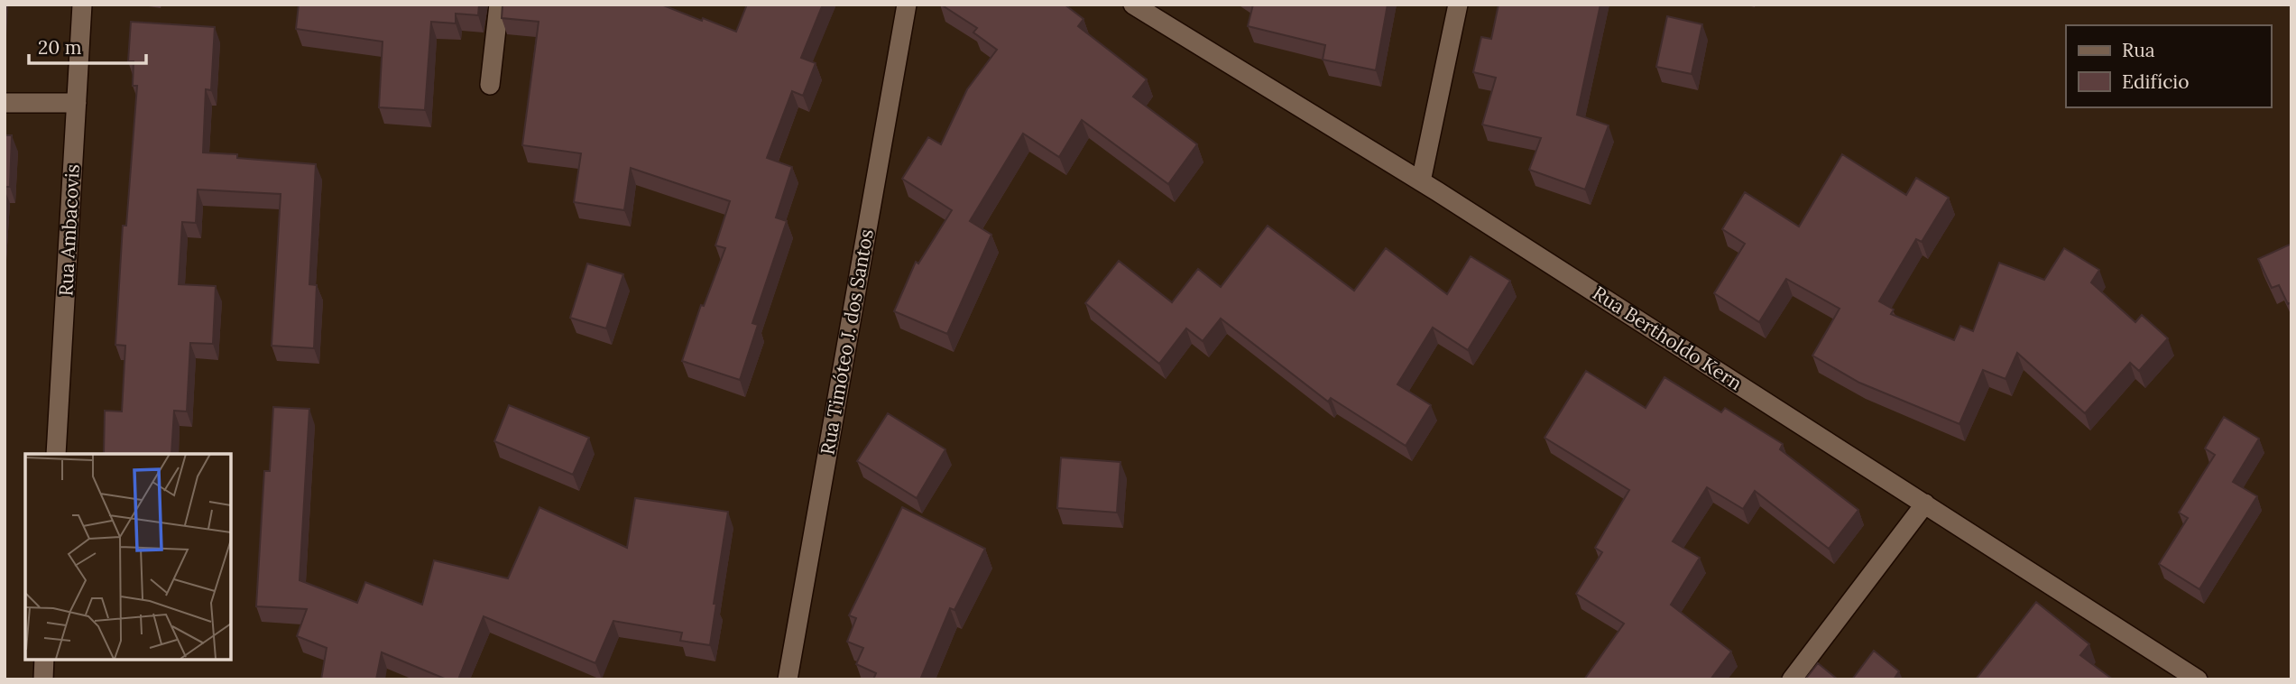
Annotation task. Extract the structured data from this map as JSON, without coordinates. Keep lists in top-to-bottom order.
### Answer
{
  "streets": {
    "street": ["Rua Ambacovis", "Rua Bertholdo Kern", "Rua Timóteo J. dos Santos"]
  },
  "legend": ["Rua", "Edifício"],
  "scale_bar": "20 m"
}
